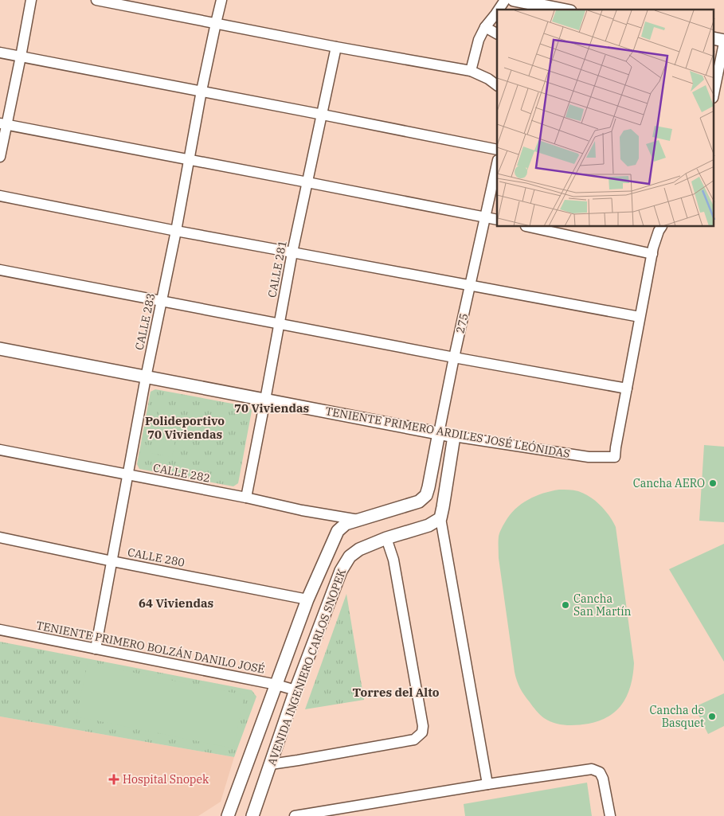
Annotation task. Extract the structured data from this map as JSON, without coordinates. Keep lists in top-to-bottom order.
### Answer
{
  "streets": {
    "street": [
      "CALLE 281",
      "CALLE 283",
      "275",
      "TENIENTE PRIMERO ARDILES JOSÉ LEÓNIDAS",
      "CALLE 282",
      "CALLE 280",
      "TENIENTE PRIMERO BOLZÁN DANILO JOSÉ",
      "AVENIDA INGENIERO CARLOS SNOPEK"
    ]
  },
  "crossings": [
    ["CALLE 281", "TENIENTE PRIMERO ARDILES JOSÉ LEÓNIDAS"],
    ["CALLE 281", "CALLE 282"],
    ["CALLE 283", "TENIENTE PRIMERO ARDILES JOSÉ LEÓNIDAS"],
    ["CALLE 283", "CALLE 282"],
    ["CALLE 283", "CALLE 280"],
    ["CALLE 283", "TENIENTE PRIMERO BOLZÁN DANILO JOSÉ"],
    ["275", "TENIENTE PRIMERO ARDILES JOSÉ LEÓNIDAS"],
    ["275", "AVENIDA INGENIERO CARLOS SNOPEK"],
    ["CALLE 282", "AVENIDA INGENIERO CARLOS SNOPEK"],
    ["CALLE 280", "AVENIDA INGENIERO CARLOS SNOPEK"],
    ["TENIENTE PRIMERO BOLZÁN DANILO JOSÉ", "AVENIDA INGENIERO CARLOS SNOPEK"]
  ],
  "districts": [
    "70 Viviendas",
    "Polideportivo 70 Viviendas",
    "64 Viviendas",
    "Torres del Alto"
  ],
  "places": {
    "other": ["Cancha AERO", "Cancha San Martín", "Cancha de Basquet"],
    "health": ["Hospital Snopek"]
  }
}
